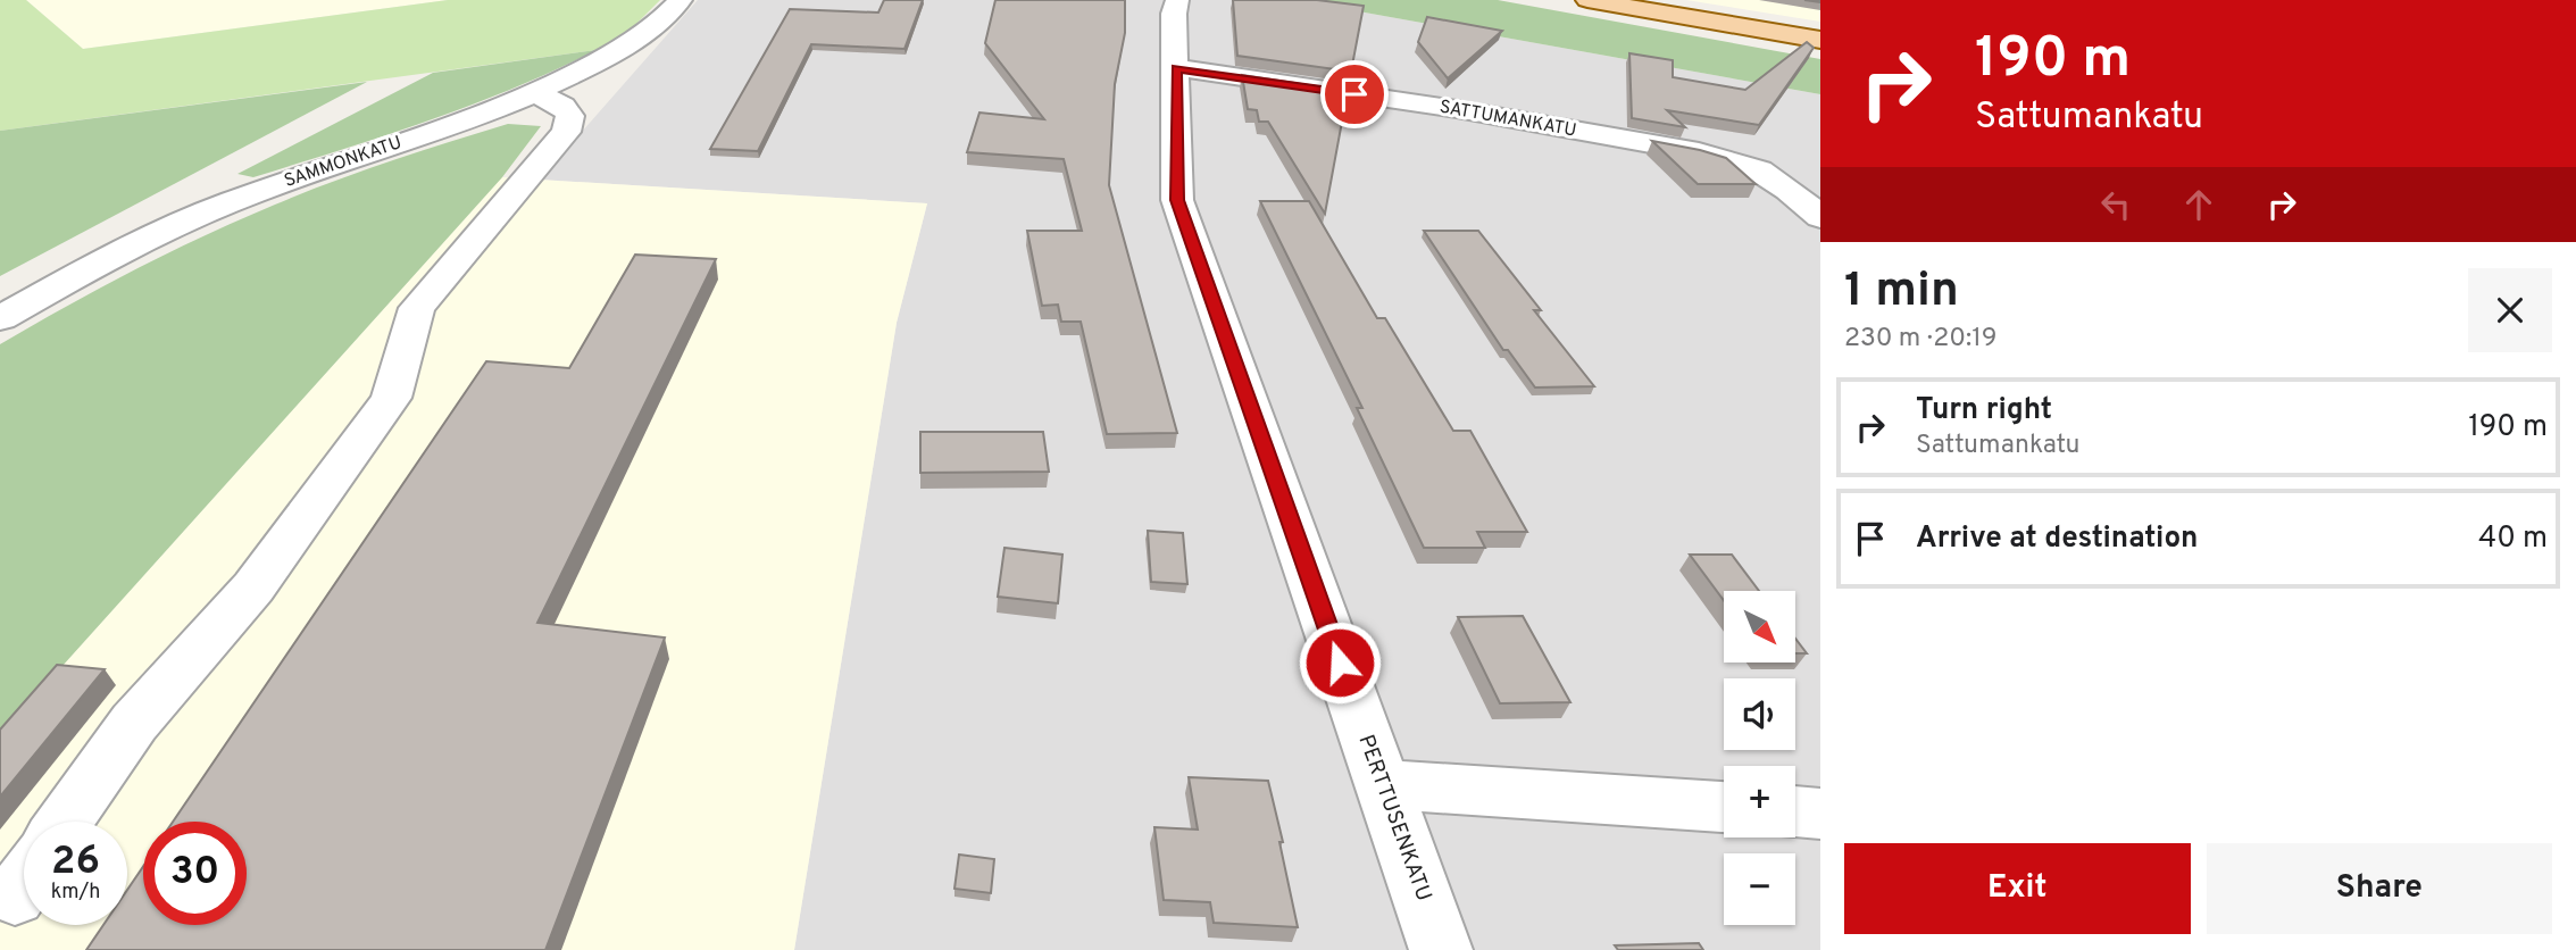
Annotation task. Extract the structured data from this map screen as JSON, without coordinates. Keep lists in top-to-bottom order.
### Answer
{
  "streets": {
    "street": ["SATTUMANKATU", "SAMMONKATU", "PERTTUSENKATU"]
  },
  "crossings": [
    ["SATTUMANKATU", "PERTTUSENKATU"]
  ],
  "north": "bottom right",
  "page": {
    "turn": ["190 m", "Sattumankatu"],
    "heading": ["1 min", "230 m · 20:19"],
    "list": [
      {
        "name": "Turn right",
        "note": "Sattumankatu",
        "value": "190 m"
      },
      {
        "name": "Arrive at destination",
        "value": "40 m"
      }
    ],
    "map_buttons": ["+", "−"],
    "speed": "26 km/h",
    "limit": "30",
    "buttons": ["Exit", "Share"]
  }
}
